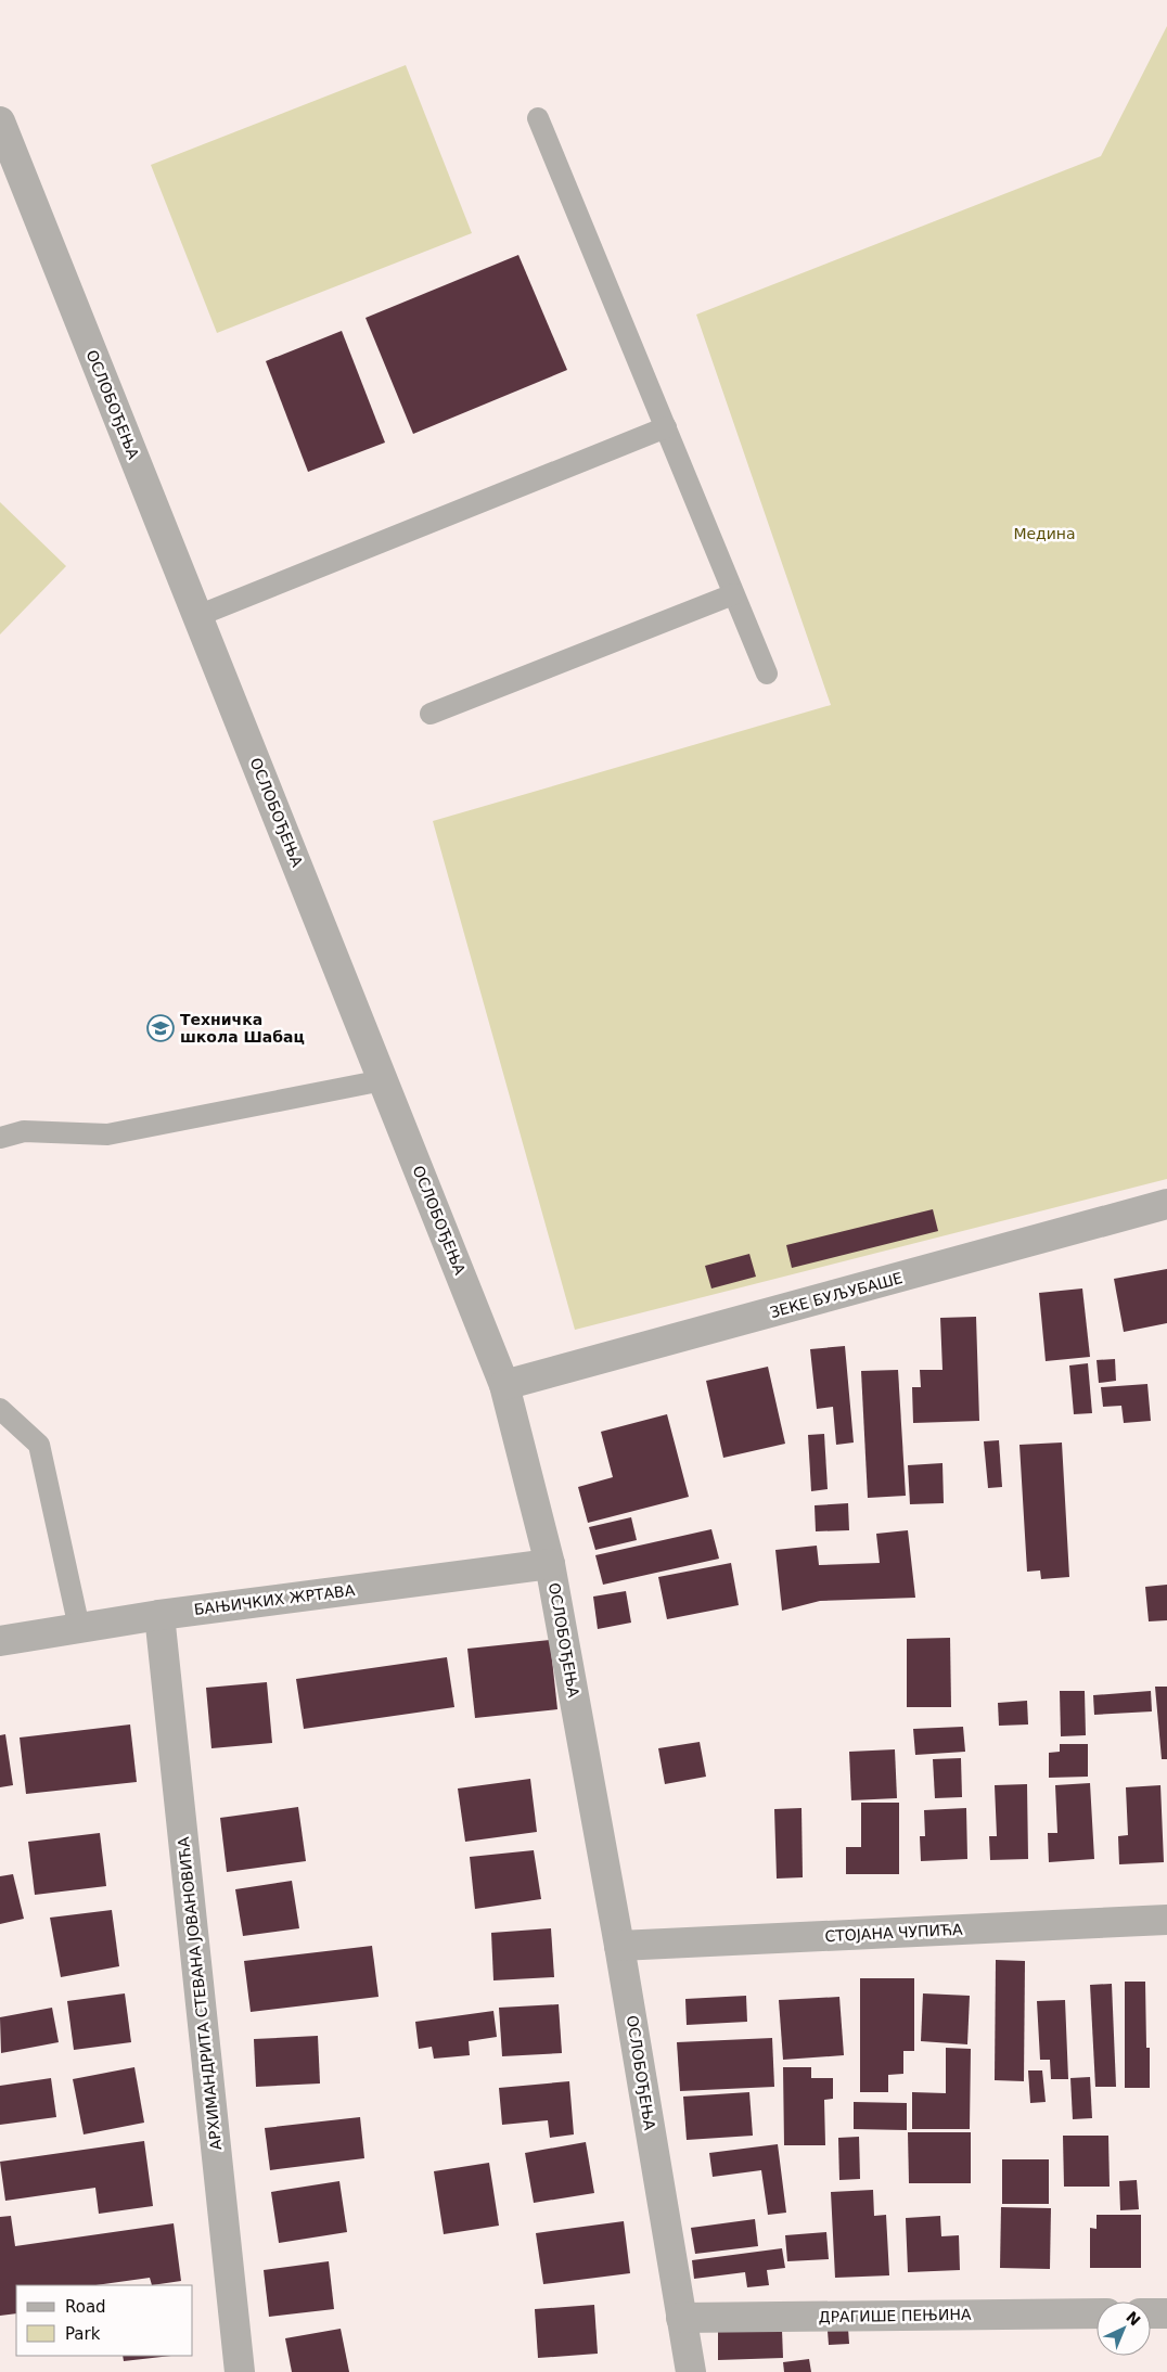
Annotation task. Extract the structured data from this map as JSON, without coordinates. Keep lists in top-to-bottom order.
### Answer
{
  "streets": {
    "street": [
      "ОСЛОБОЂЕЊА",
      "ЗЕКЕ БУЉУБАШЕ",
      "БАЊИЧКИХ ЖРТАВА",
      "СТОЈАНА ЧУПИЋА",
      "АРХИМАНДРИТА СТЕВАНА ЈОВАНОВИЋА",
      "ДРАГИШЕ ПЕЊИНА"
    ]
  },
  "crossings": [
    ["ОСЛОБОЂЕЊА", "ЗЕКЕ БУЉУБАШЕ"],
    ["ОСЛОБОЂЕЊА", "БАЊИЧКИХ ЖРТАВА"],
    ["ОСЛОБОЂЕЊА", "СТОЈАНА ЧУПИЋА"],
    ["ОСЛОБОЂЕЊА", "ДРАГИШЕ ПЕЊИНА"],
    ["БАЊИЧКИХ ЖРТАВА", "АРХИМАНДРИТА СТЕВАНА ЈОВАНОВИЋА"]
  ],
  "parks": ["Медина"],
  "places": {
    "school or university": ["Техничка школа Шабац"]
  },
  "legend": ["Road", "Park"],
  "north": "top right"
}
